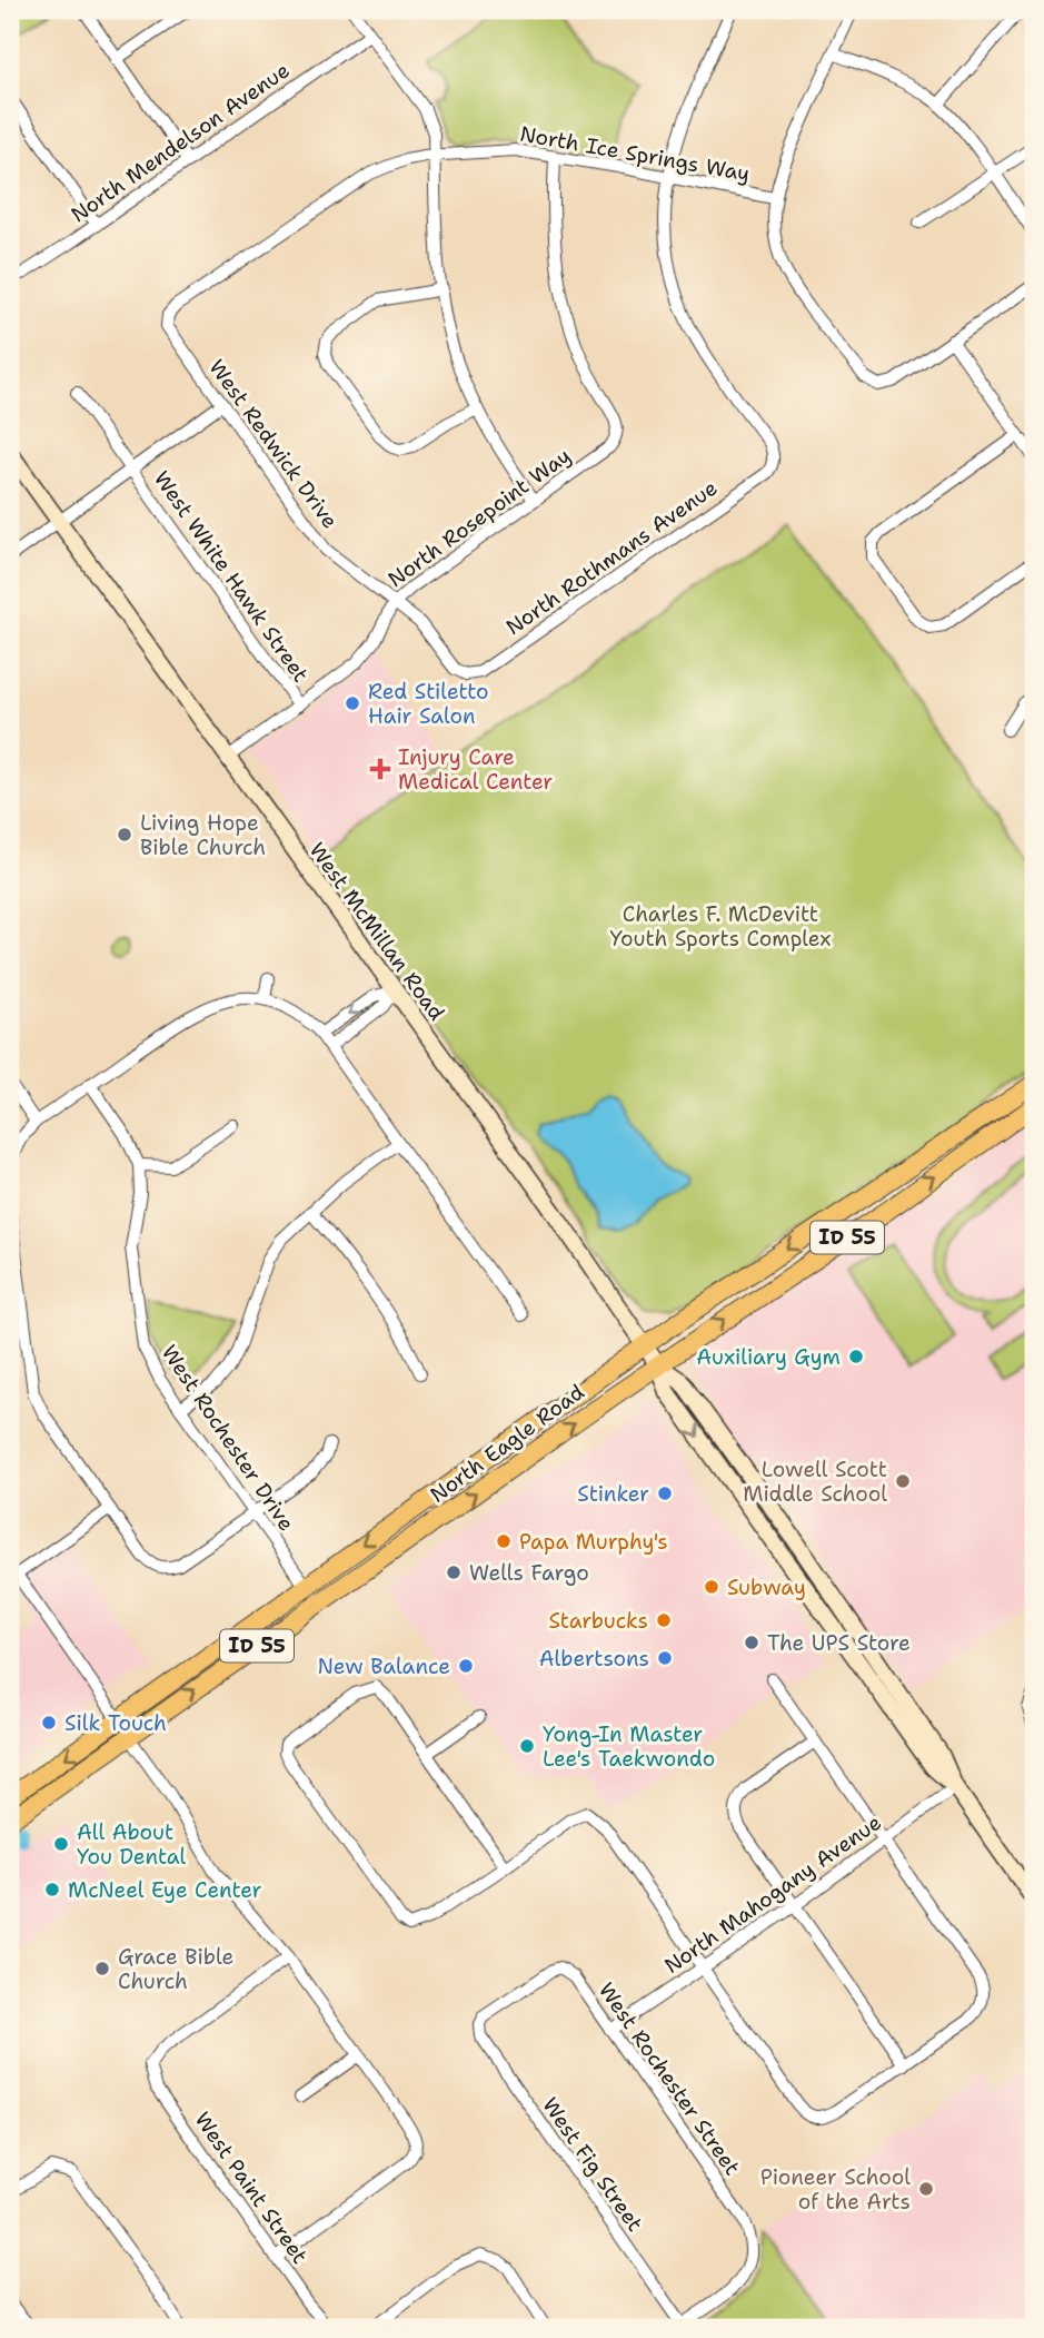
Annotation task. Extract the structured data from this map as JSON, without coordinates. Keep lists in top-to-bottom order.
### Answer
{
  "streets": {
    "highway": ["ID 55", "North Eagle Road"],
    "main road": ["West McMillan Road"],
    "street": [
      "North Mendelson Avenue",
      "North Ice Springs Way",
      "West Redwick Drive",
      "North Rosepoint Way",
      "North Rothmans Avenue",
      "West White Hawk Street",
      "West Rochester Drive",
      "North Mahogany Avenue",
      "West Rochester Street",
      "West Fig Street",
      "West Paint Street"
    ]
  },
  "crossings": [
    ["North Ice Springs Way", "West Redwick Drive"],
    ["North Ice Springs Way", "North Rosepoint Way"],
    ["North Ice Springs Way", "North Rothmans Avenue"],
    ["West Redwick Drive", "North Rosepoint Way"],
    ["West Redwick Drive", "North Rothmans Avenue"],
    ["North Rosepoint Way", "West White Hawk Street"],
    ["North Rosepoint Way", "West McMillan Road"],
    ["West McMillan Road", "North Eagle Road"],
    ["West McMillan Road", "North Mahogany Avenue"],
    ["West Rochester Drive", "North Eagle Road"],
    ["North Mahogany Avenue", "West Rochester Street"],
    ["West Rochester Street", "West Fig Street"]
  ],
  "parks": ["Charles F. McDevitt Youth Sports Complex"],
  "places": {
    "other": [
      "Red Stiletto Hair Salon",
      "Living Hope Bible Church",
      "Auxiliary Gym",
      "Lowell Scott Middle School",
      "Stinker",
      "Papa Murphy's",
      "Wells Fargo",
      "Subway",
      "Starbucks",
      "The UPS Store",
      "Albertsons",
      "New Balance",
      "Silk Touch",
      "Yong-In Master Lee's Taekwondo",
      "All About You Dental",
      "McNeel Eye Center",
      "Grace Bible Church",
      "Pioneer School of the Arts"
    ],
    "health": ["Injury Care Medical Center"]
  }
}
